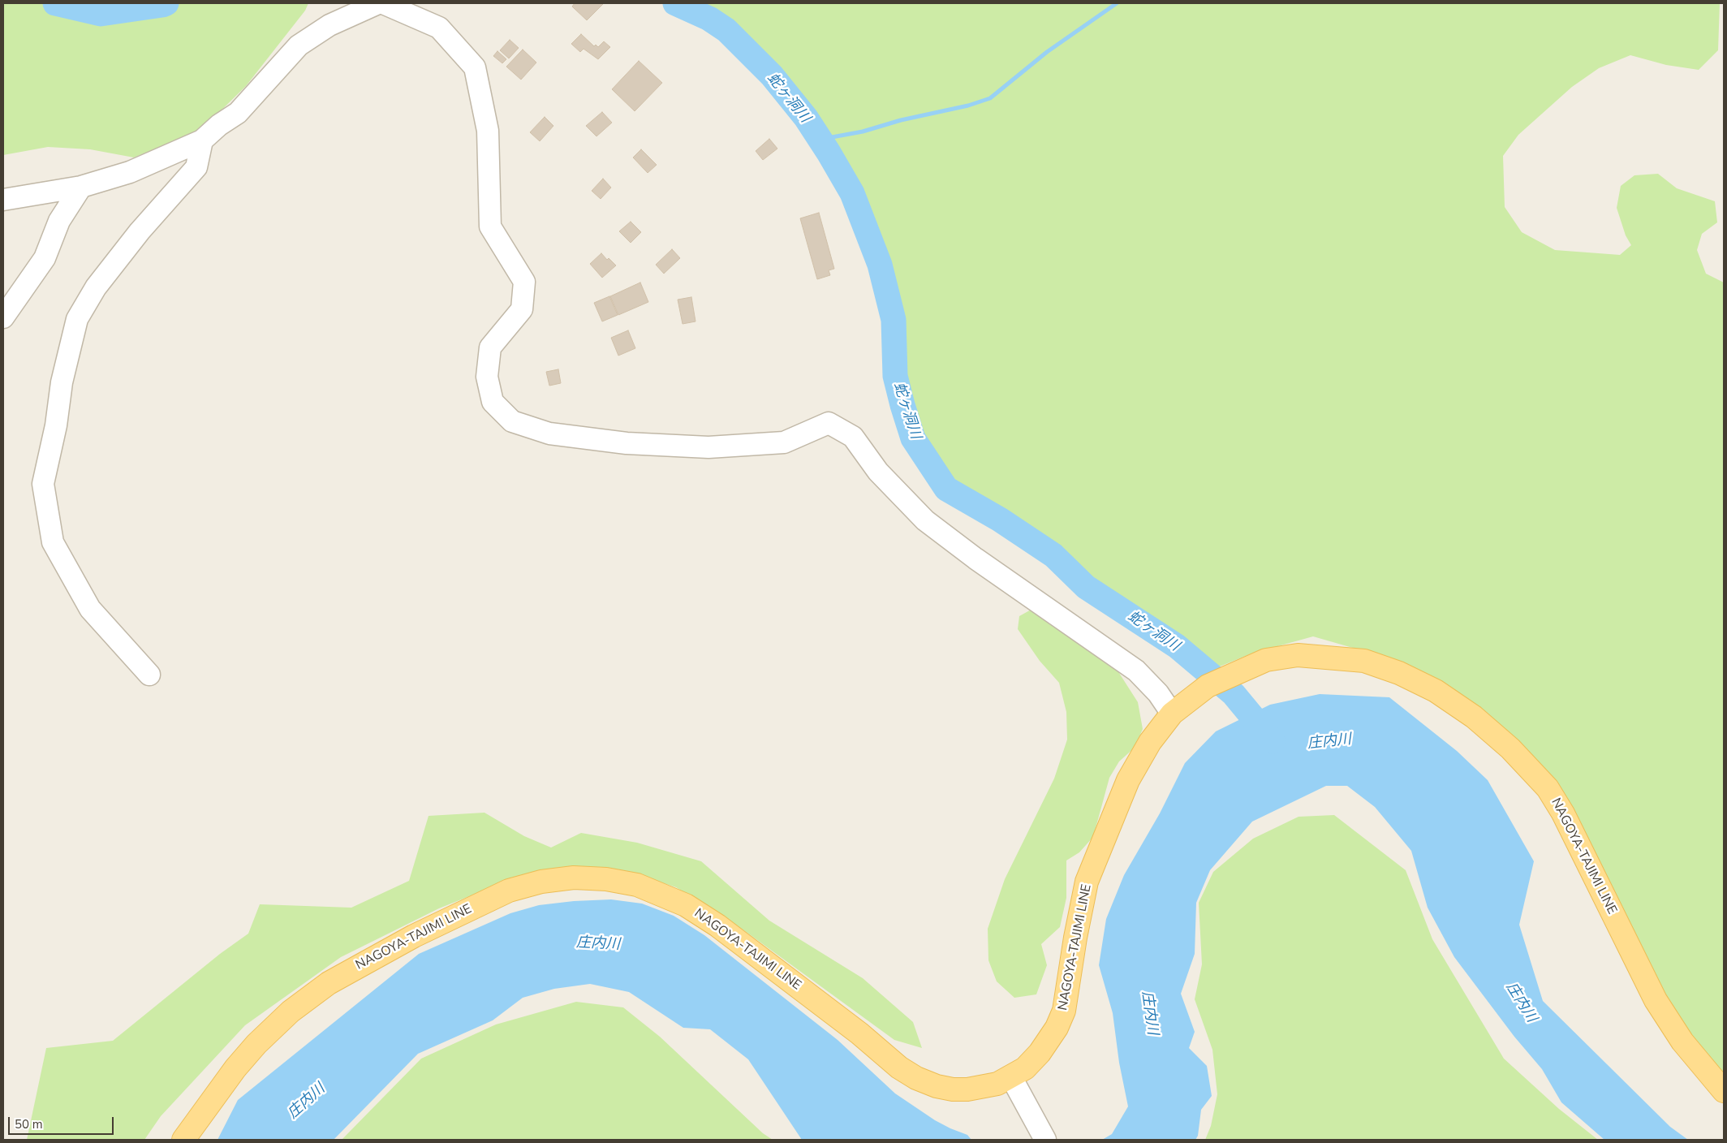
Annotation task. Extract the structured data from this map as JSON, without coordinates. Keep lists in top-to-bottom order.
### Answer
{
  "streets": {
    "main road": ["NAGOYA-TAJIMI LINE"]
  },
  "water": ["蛇ヶ洞川", "庄内川"],
  "scale_bar": "50 m"
}
